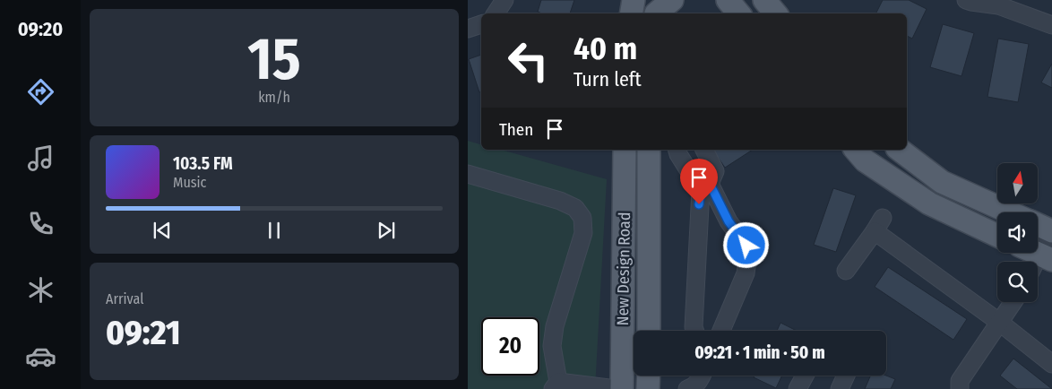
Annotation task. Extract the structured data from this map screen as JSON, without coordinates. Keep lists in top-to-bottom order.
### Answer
{
  "streets": {
    "main road": ["New Design Road"]
  },
  "north": "top",
  "page": {
    "tabs": "09:20",
    "tile": [
      ["15", "km/h"],
      ["Arrival", "09:21"]
    ],
    "turn": ["40 m", "Turn left"],
    "then": "Then",
    "song": ["103.5 FM", "Music"],
    "limit": "20",
    "trip": "09:21 · 1 min · 50 m"
  }
}
